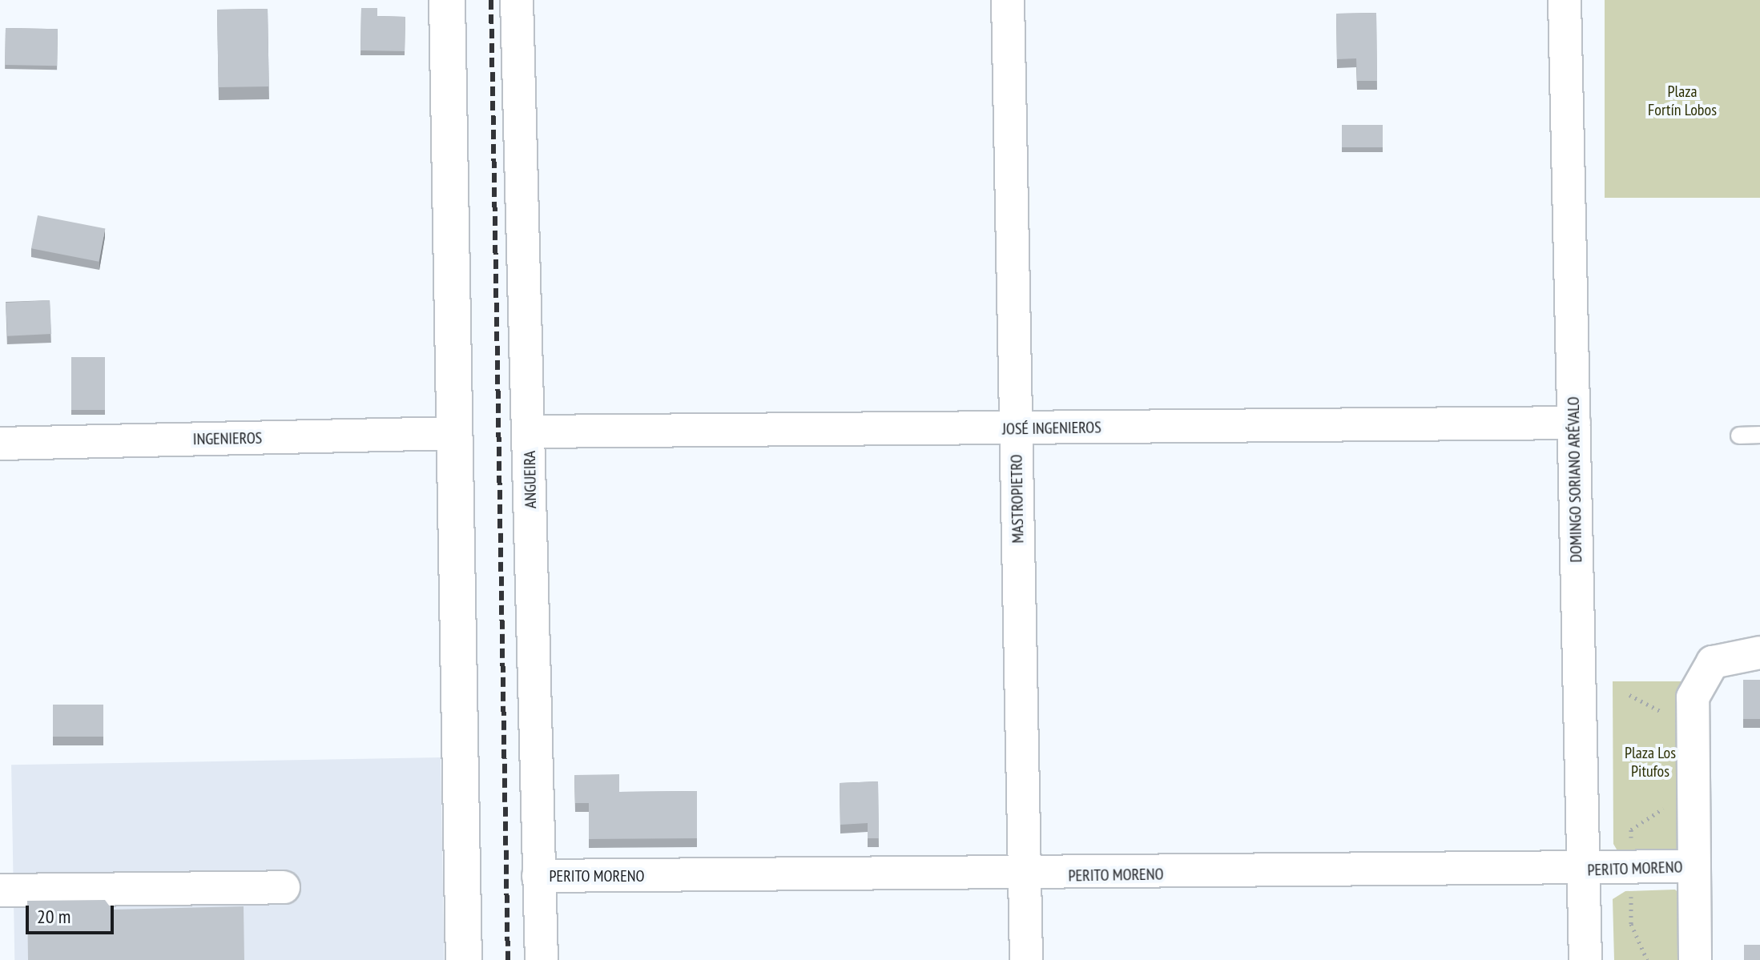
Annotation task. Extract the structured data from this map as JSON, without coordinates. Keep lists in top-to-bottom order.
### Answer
{
  "streets": {
    "street": [
      "JOSÉ INGENIEROS",
      "INGENIEROS",
      "ANGUEIRA",
      "DOMINGO SORIANO ARÉVALO",
      "MASTROPIETRO",
      "PERITO MORENO"
    ]
  },
  "crossings": [
    ["JOSÉ INGENIEROS", "ANGUEIRA"],
    ["JOSÉ INGENIEROS", "DOMINGO SORIANO ARÉVALO"],
    ["JOSÉ INGENIEROS", "MASTROPIETRO"],
    ["ANGUEIRA", "PERITO MORENO"],
    ["DOMINGO SORIANO ARÉVALO", "PERITO MORENO"],
    ["MASTROPIETRO", "PERITO MORENO"]
  ],
  "parks": ["Plaza Fortín Lobos", "Plaza Los Pitufos"],
  "scale_bar": "20 m"
}
